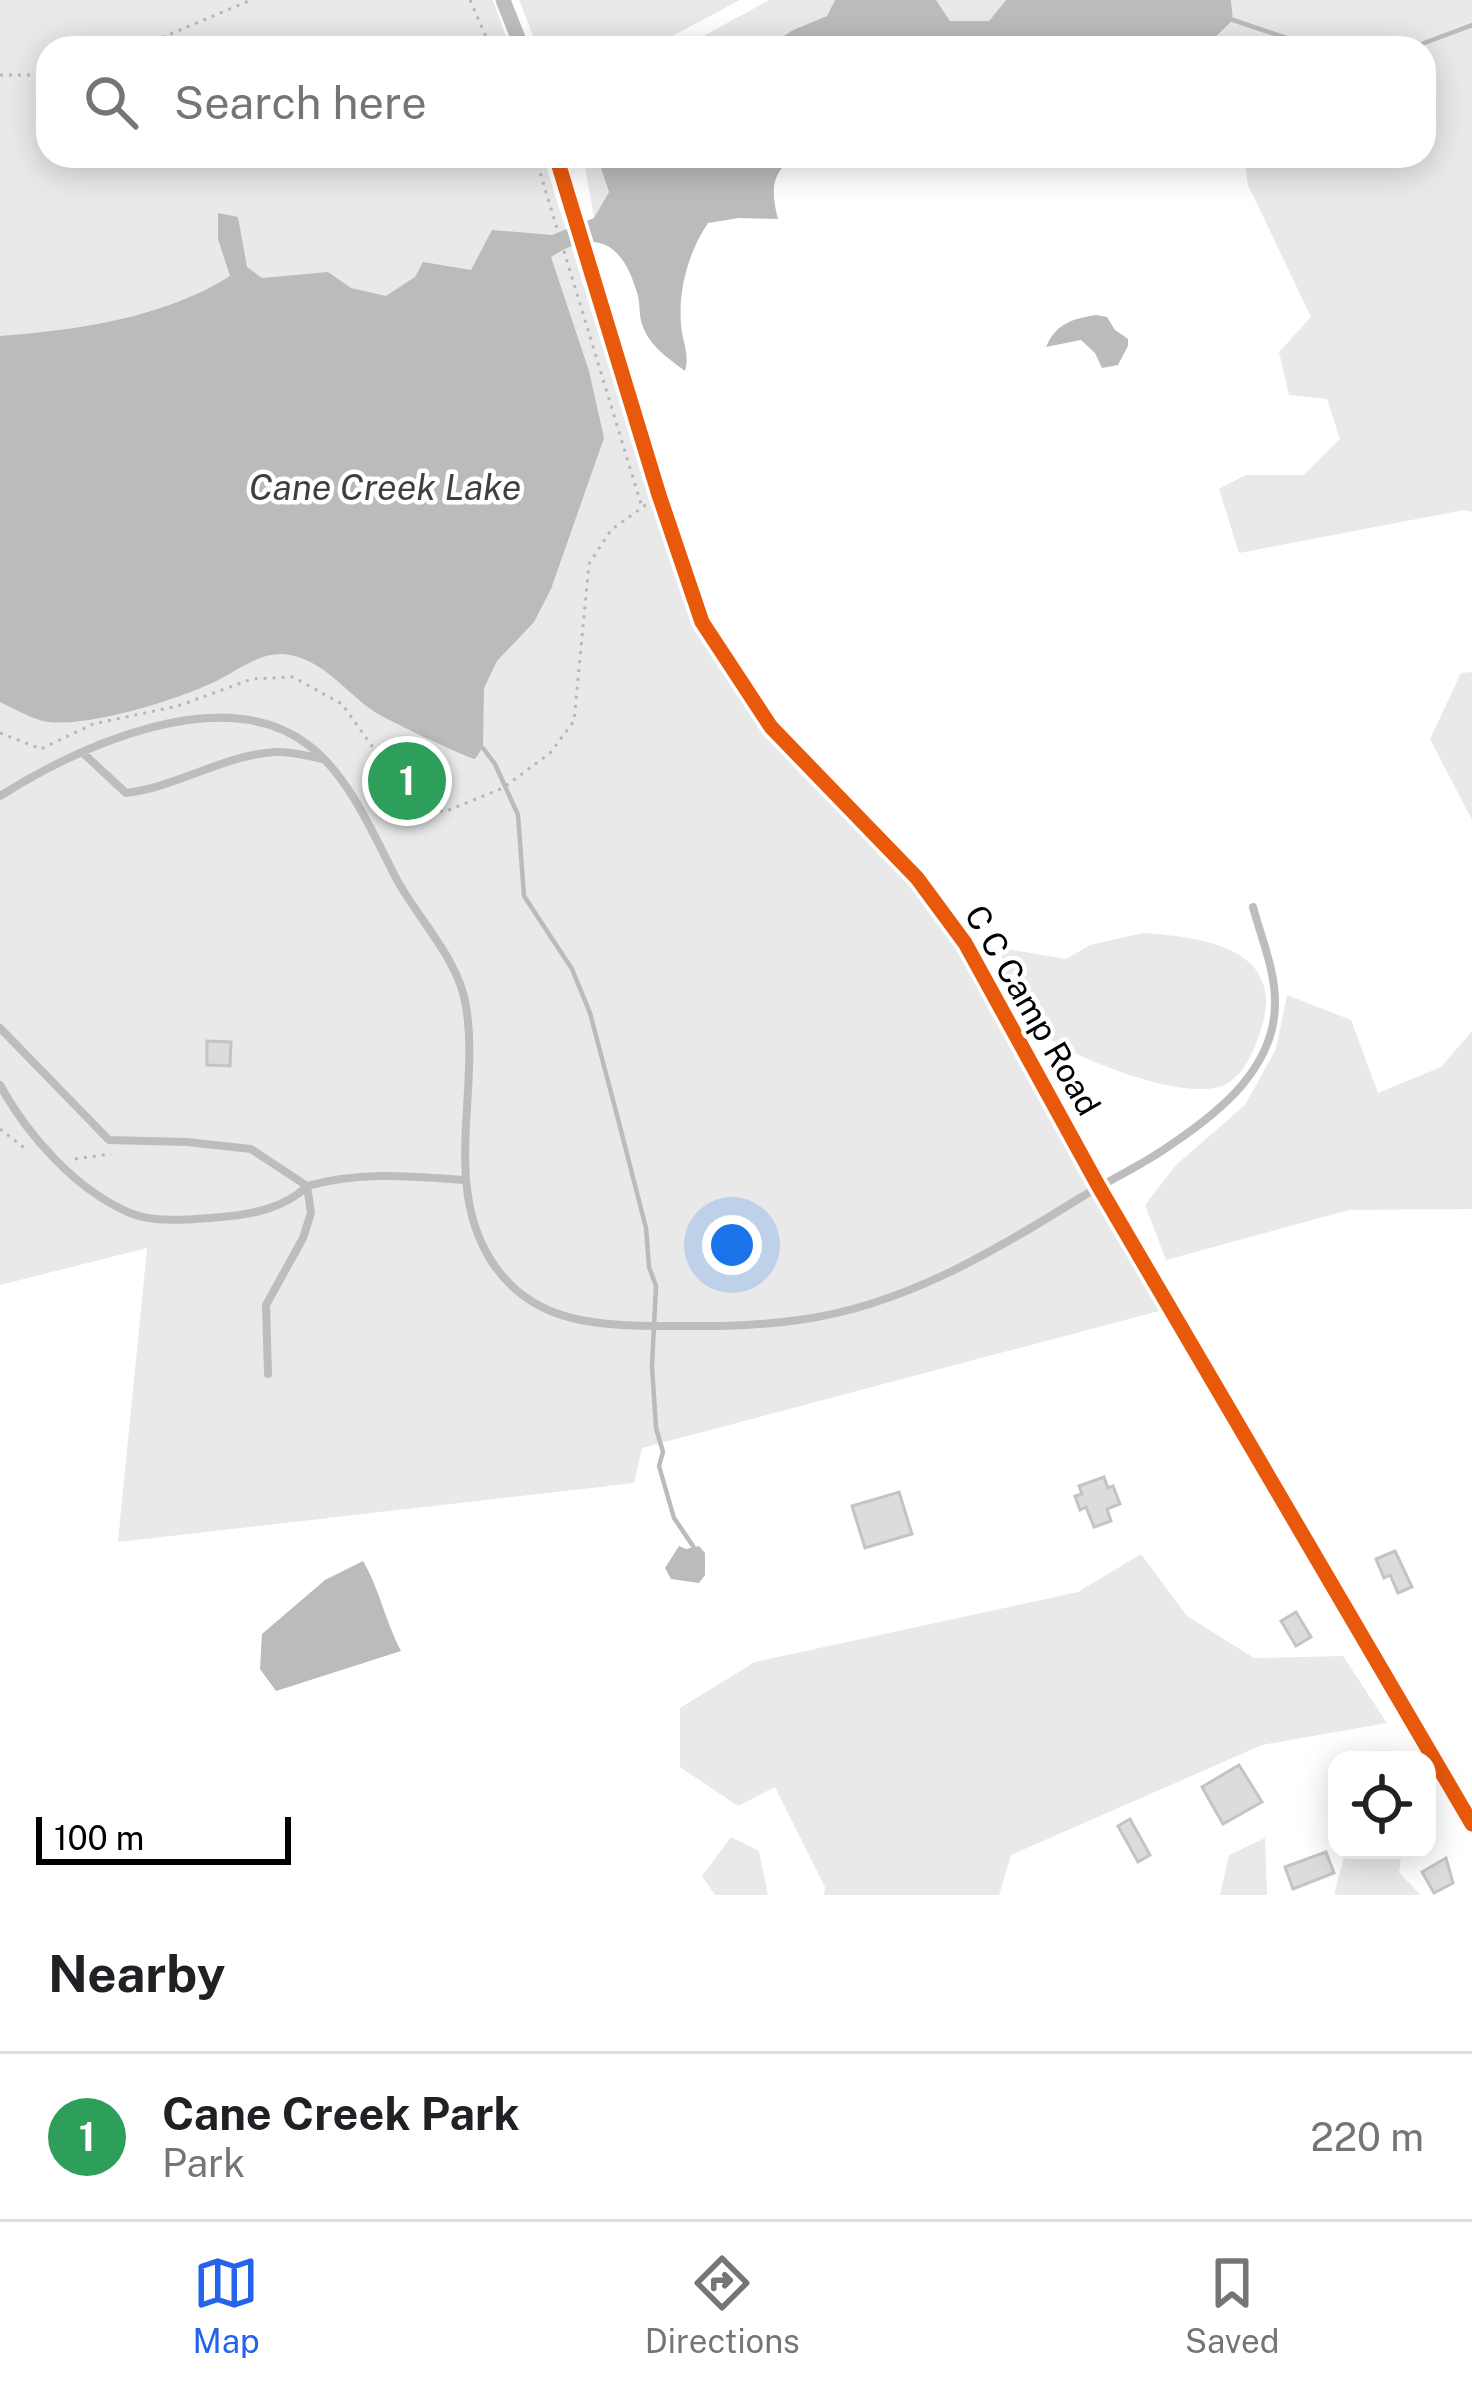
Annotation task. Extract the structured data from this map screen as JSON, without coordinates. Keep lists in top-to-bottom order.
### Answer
{
  "streets": {
    "street": ["C C Camp Road"]
  },
  "water": ["Cane Creek Lake"],
  "scale_bar": "100 m",
  "page": {
    "search": "Search here",
    "pins": "1",
    "scale": "100 m",
    "heading": "Nearby",
    "list": [
      {
        "mark": "1",
        "name": "Cane Creek Park",
        "note": "Park",
        "value": "220 m"
      }
    ],
    "nav": ["Map", "Directions", "Saved"]
  }
}
